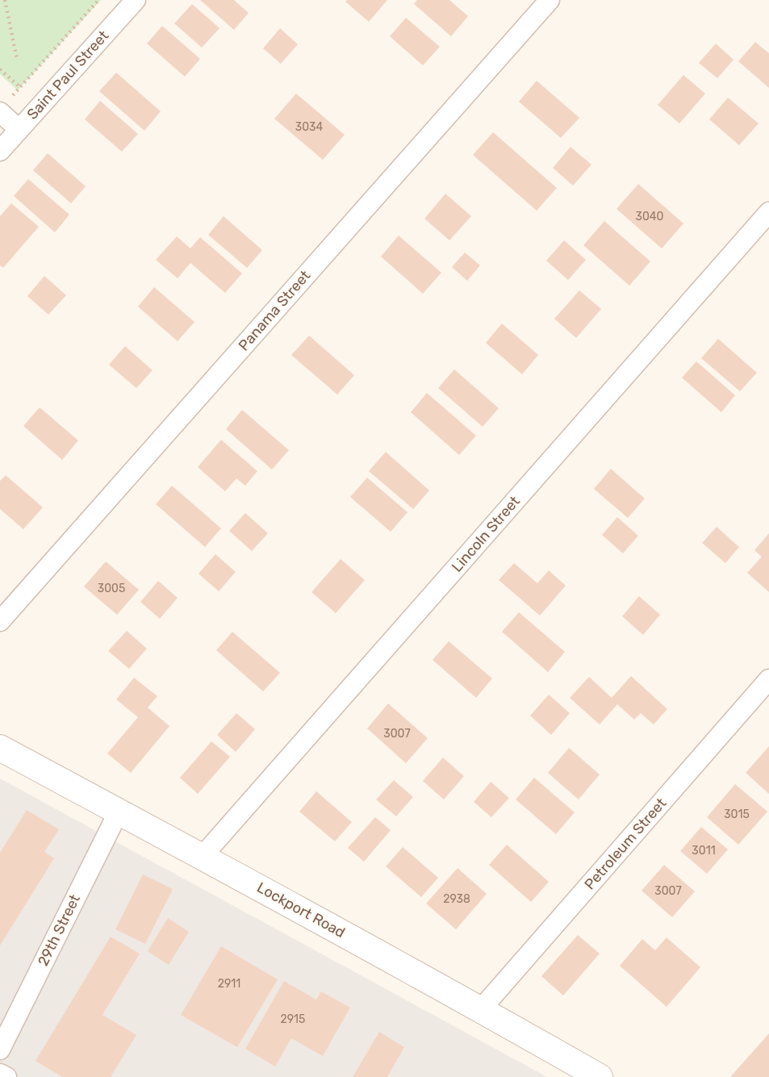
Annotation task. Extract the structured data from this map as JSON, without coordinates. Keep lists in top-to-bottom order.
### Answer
{
  "streets": {
    "street": [
      "Saint Paul Street",
      "Panama Street",
      "Lincoln Street",
      "Petroleum Street",
      "Lockport Road",
      "29th Street"
    ]
  },
  "crossings": [
    ["Lincoln Street", "Lockport Road"],
    ["Petroleum Street", "Lockport Road"],
    ["Lockport Road", "29th Street"]
  ],
  "house_numbers": [
    "3034",
    "3040",
    "3005",
    "3007",
    "3015",
    "3011",
    "3007",
    "2938",
    "2911",
    "2915"
  ]
}
